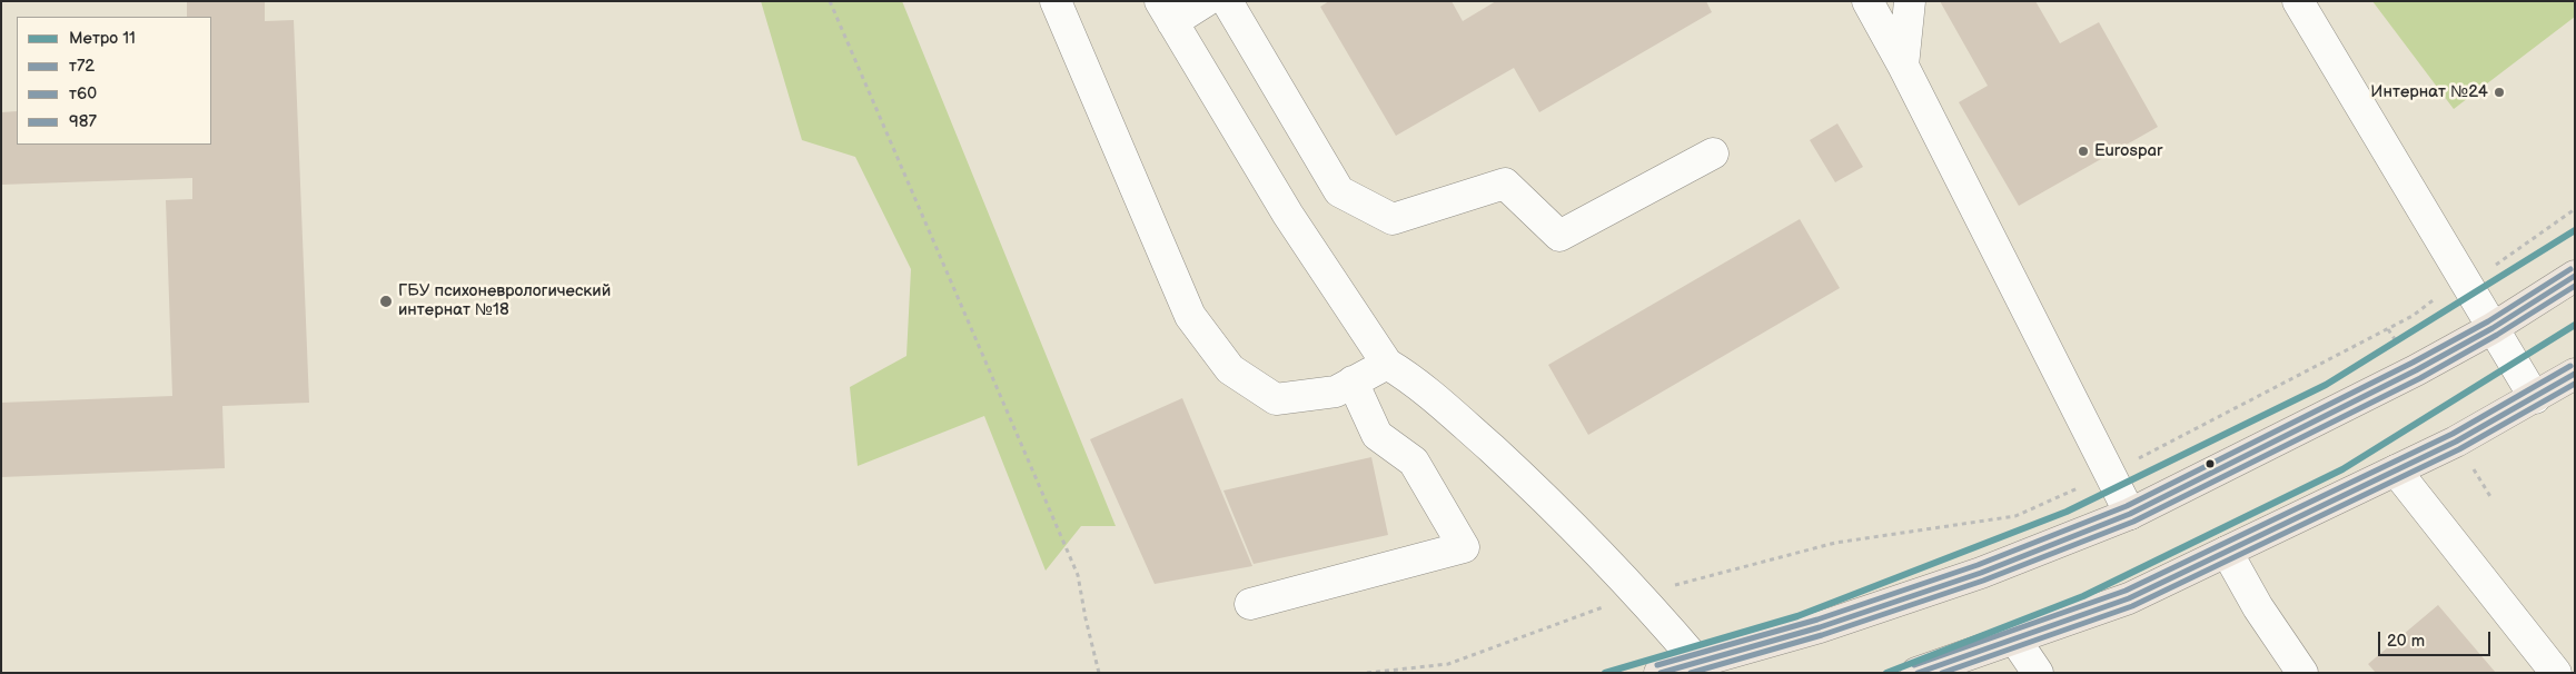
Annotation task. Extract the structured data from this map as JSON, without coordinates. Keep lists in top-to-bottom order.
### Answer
{
  "places": ["Интернат №24", "Eurospar", "ГБУ психоневрологический интернат №18"],
  "lines": [
    "metro line 11",
    "transit line 987",
    "transit line т72",
    "transit line т60"
  ],
  "legend": [
    "Метро 11",
    "т72",
    "т60",
    "987"
  ],
  "scale_bar": "20 m"
}
